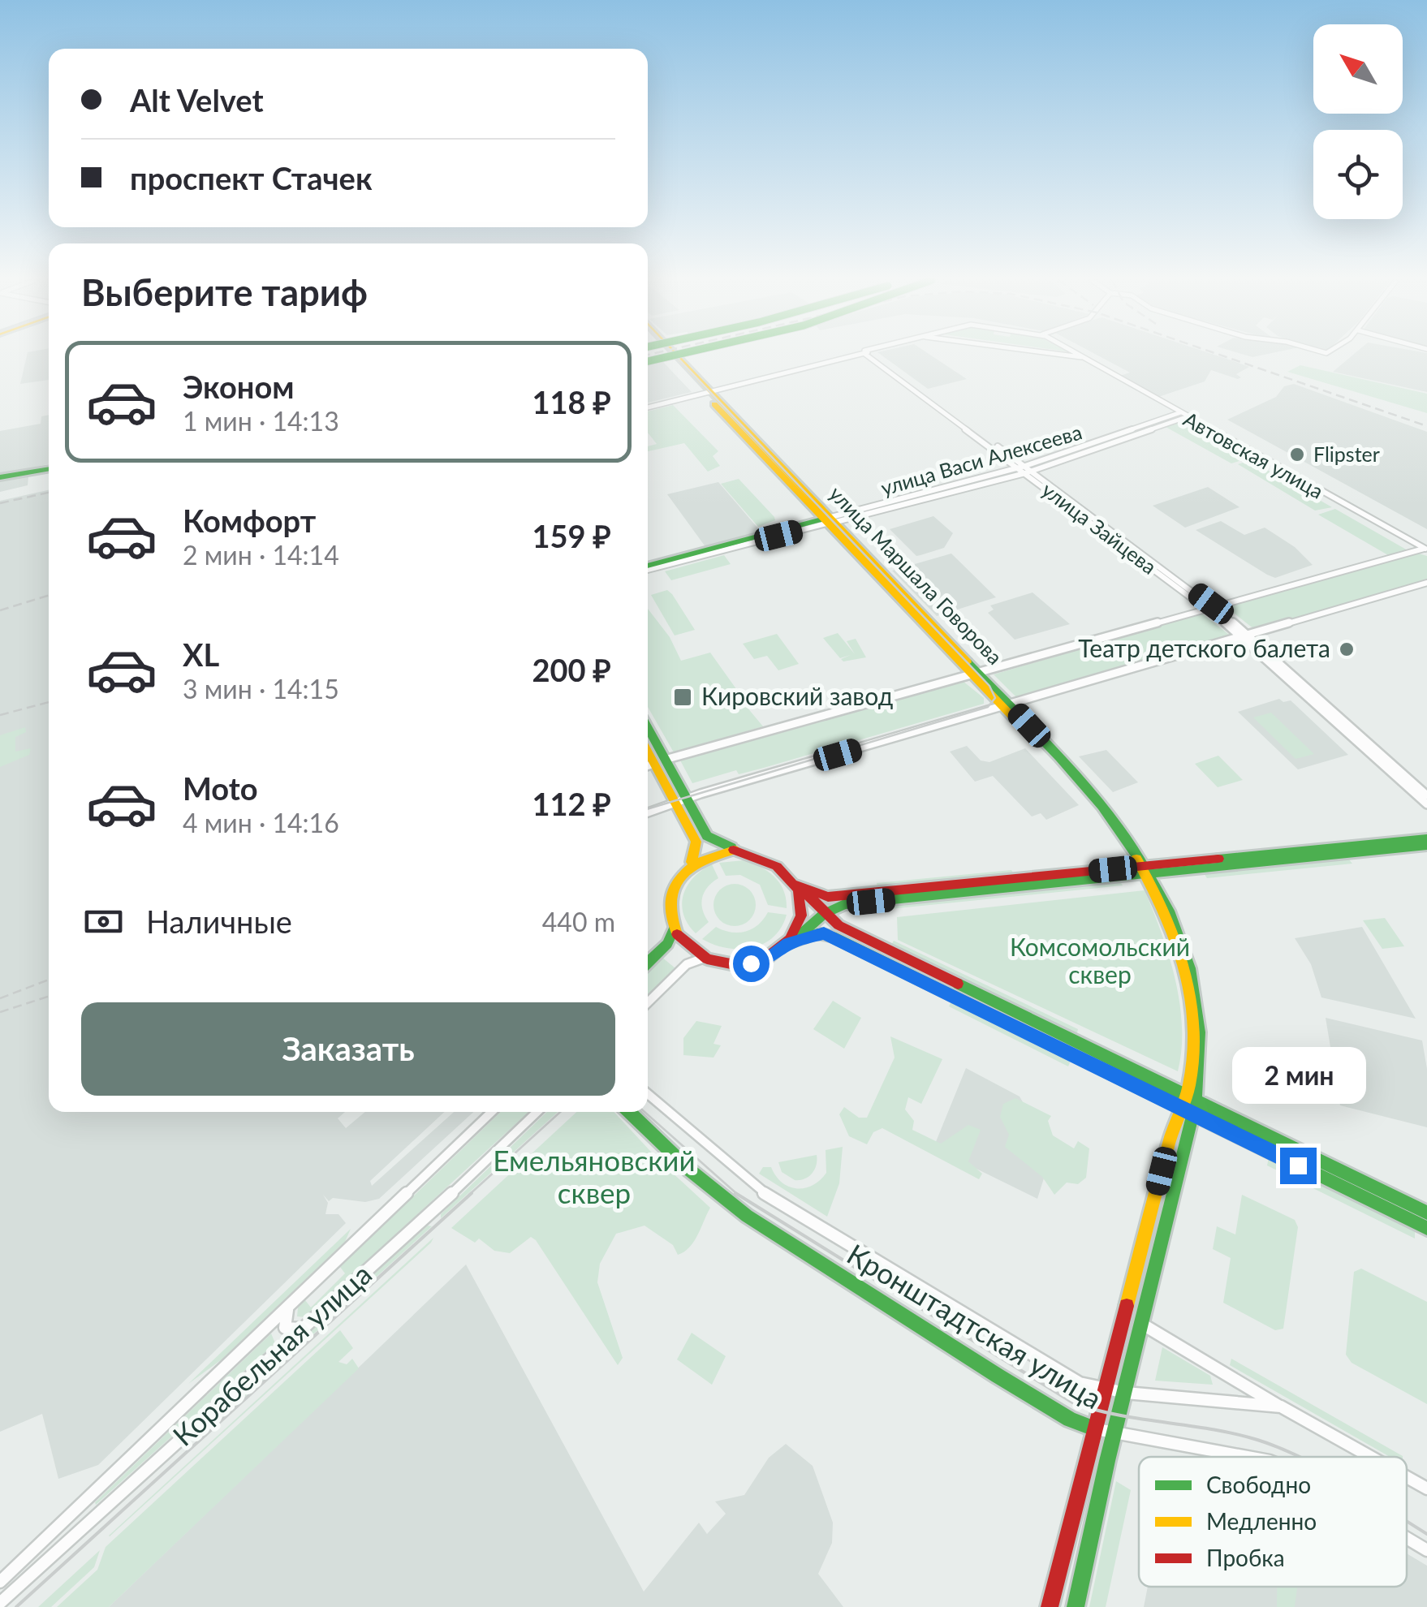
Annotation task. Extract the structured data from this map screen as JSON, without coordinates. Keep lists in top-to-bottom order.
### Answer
{
  "streets": {
    "main road": ["улица Васи Алексеева", "улица Маршала Говорова", "Кронштадтская улица"],
    "street": ["Автовская улица", "улица Зайцева", "Корабельная улица"]
  },
  "crossings": [
    ["Автовская улица", "улица Васи Алексеева"],
    ["улица Васи Алексеева", "улица Зайцева"],
    ["улица Васи Алексеева", "улица Маршала Говорова"]
  ],
  "parks": ["Комсомольский сквер", "Емельяновский сквер"],
  "places": {
    "other": ["Flipster", "Театр детского балета"],
    "transit": ["Кировский завод"]
  },
  "legend": ["Свободно", "Медленно", "Пробка"],
  "north": "top left",
  "page": {
    "banner": ["Alt Velvet", "проспект Стачек"],
    "heading": "Выберите тариф",
    "list": [
      {
        "name": "Эконом",
        "note": "1 мин · 14:13",
        "value": "118 ₽"
      },
      {
        "name": "Комфорт",
        "note": "2 мин · 14:14",
        "value": "159 ₽"
      },
      {
        "name": "XL",
        "note": "3 мин · 14:15",
        "value": "200 ₽"
      },
      {
        "name": "Moto",
        "note": "4 мин · 14:16",
        "value": "112 ₽"
      }
    ],
    "pay": ["Наличные", "440 m"],
    "buttons": "Заказать",
    "bubble": "2 мин"
  }
}
